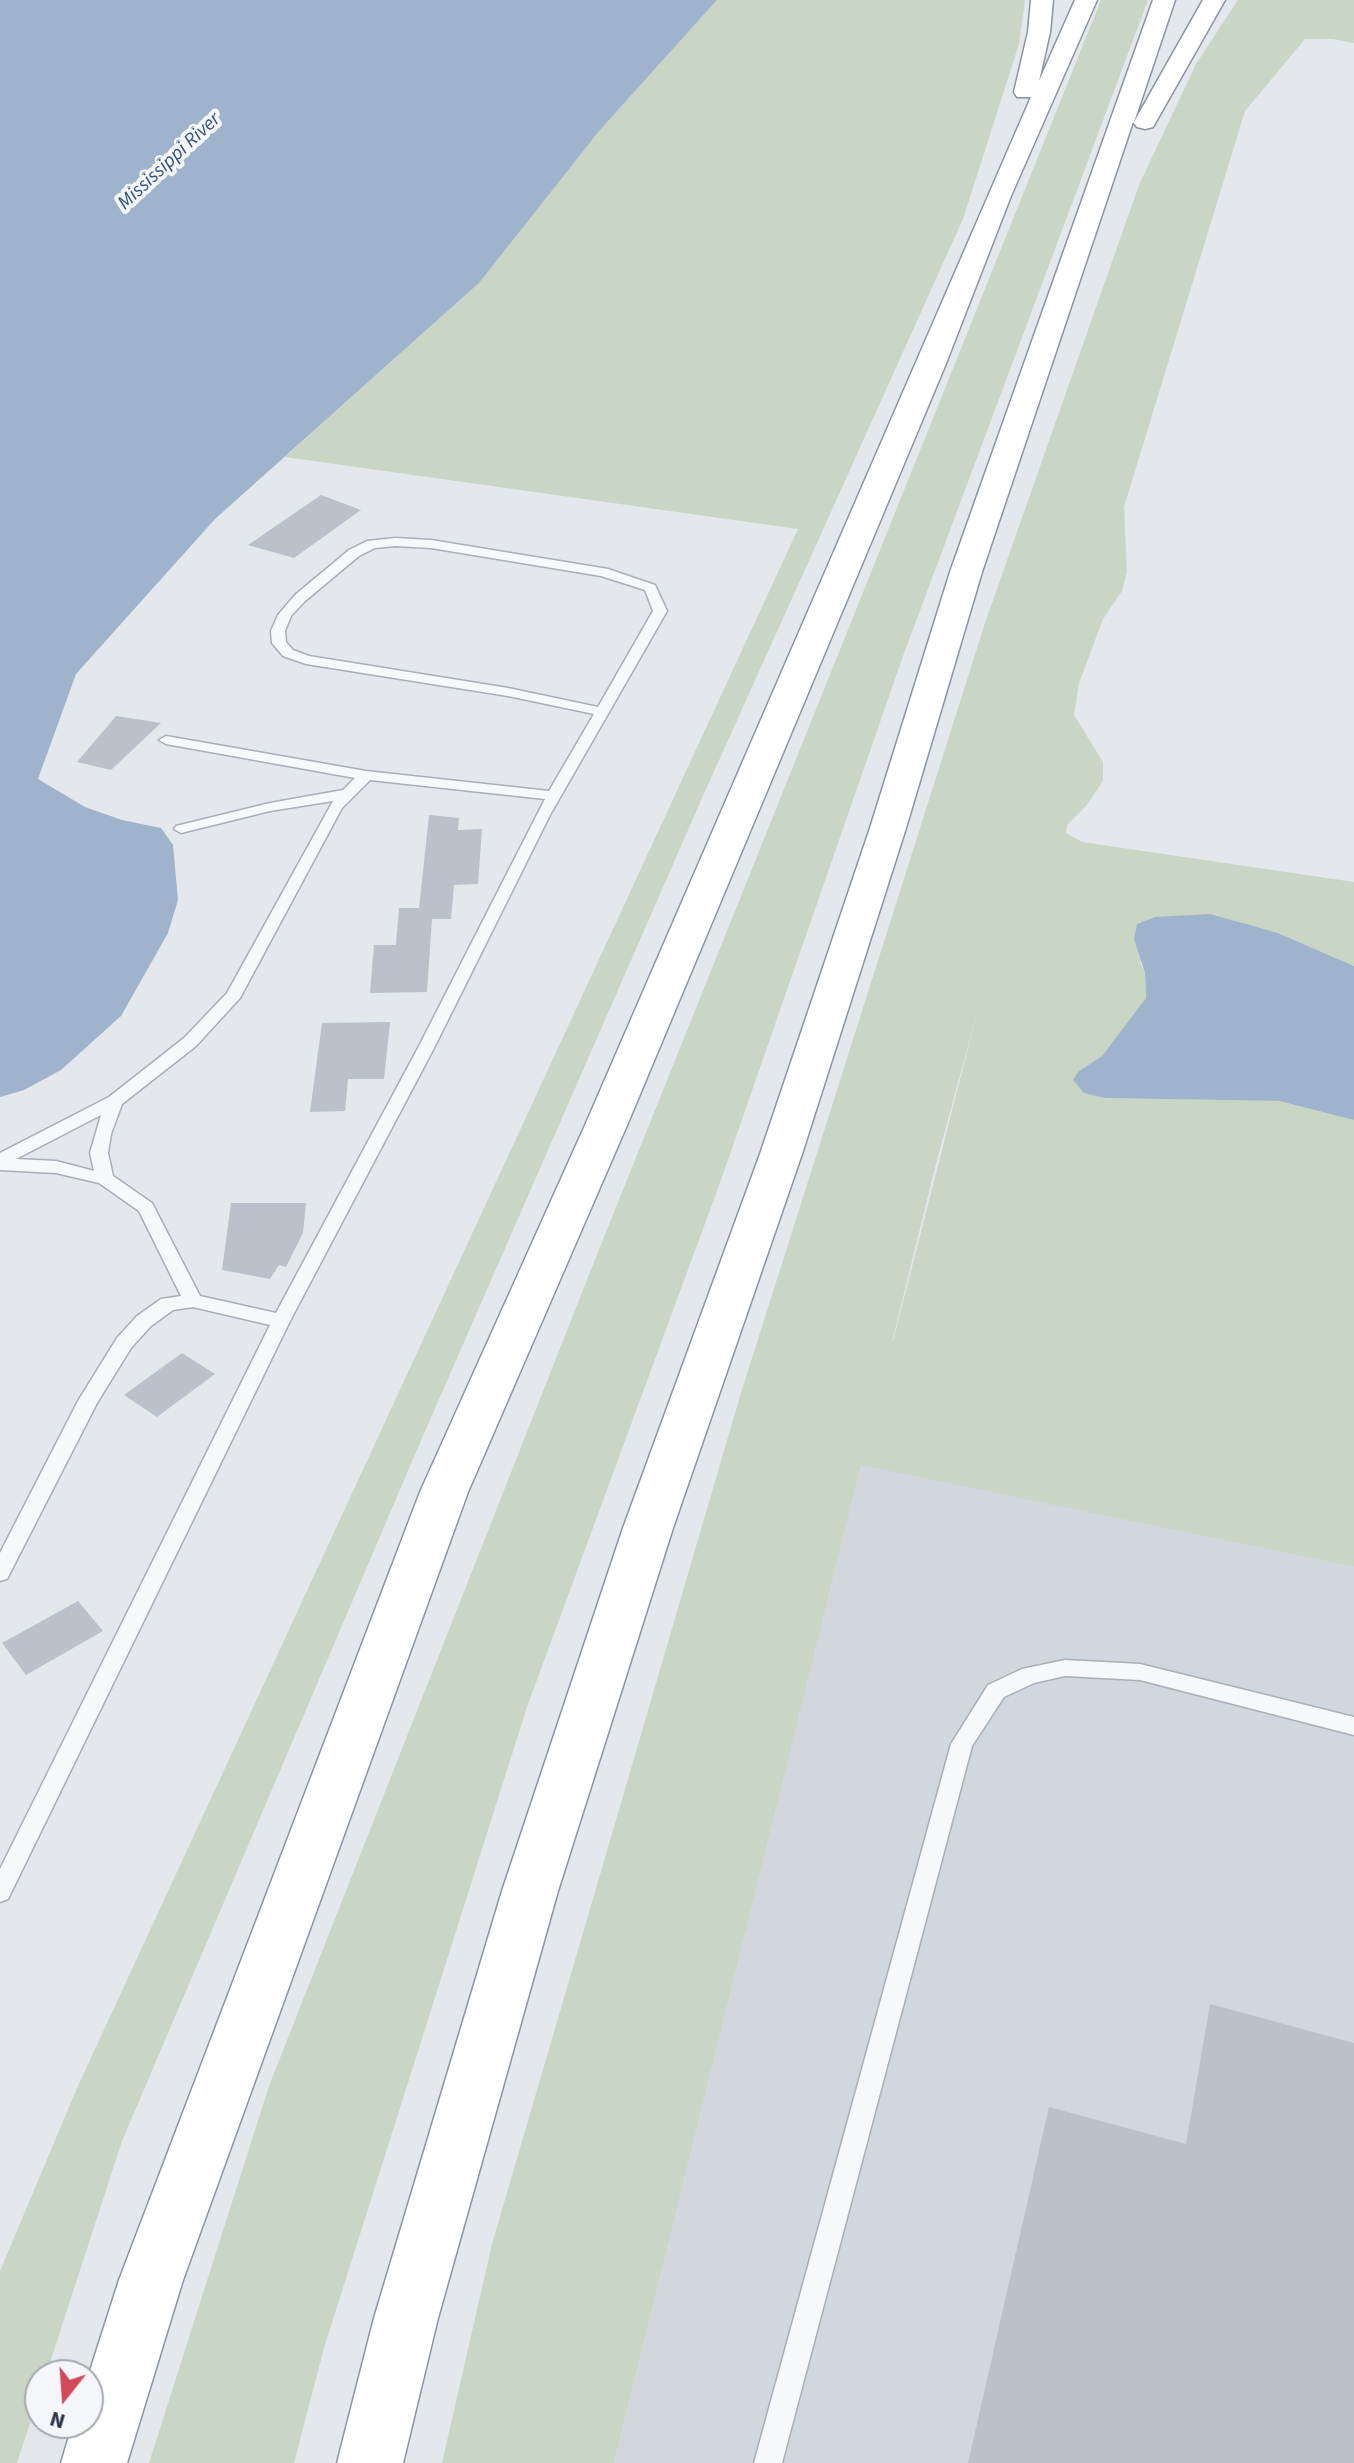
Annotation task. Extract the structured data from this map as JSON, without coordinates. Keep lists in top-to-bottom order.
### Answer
{
  "water": ["Mississippi River"],
  "north": "bottom"
}
